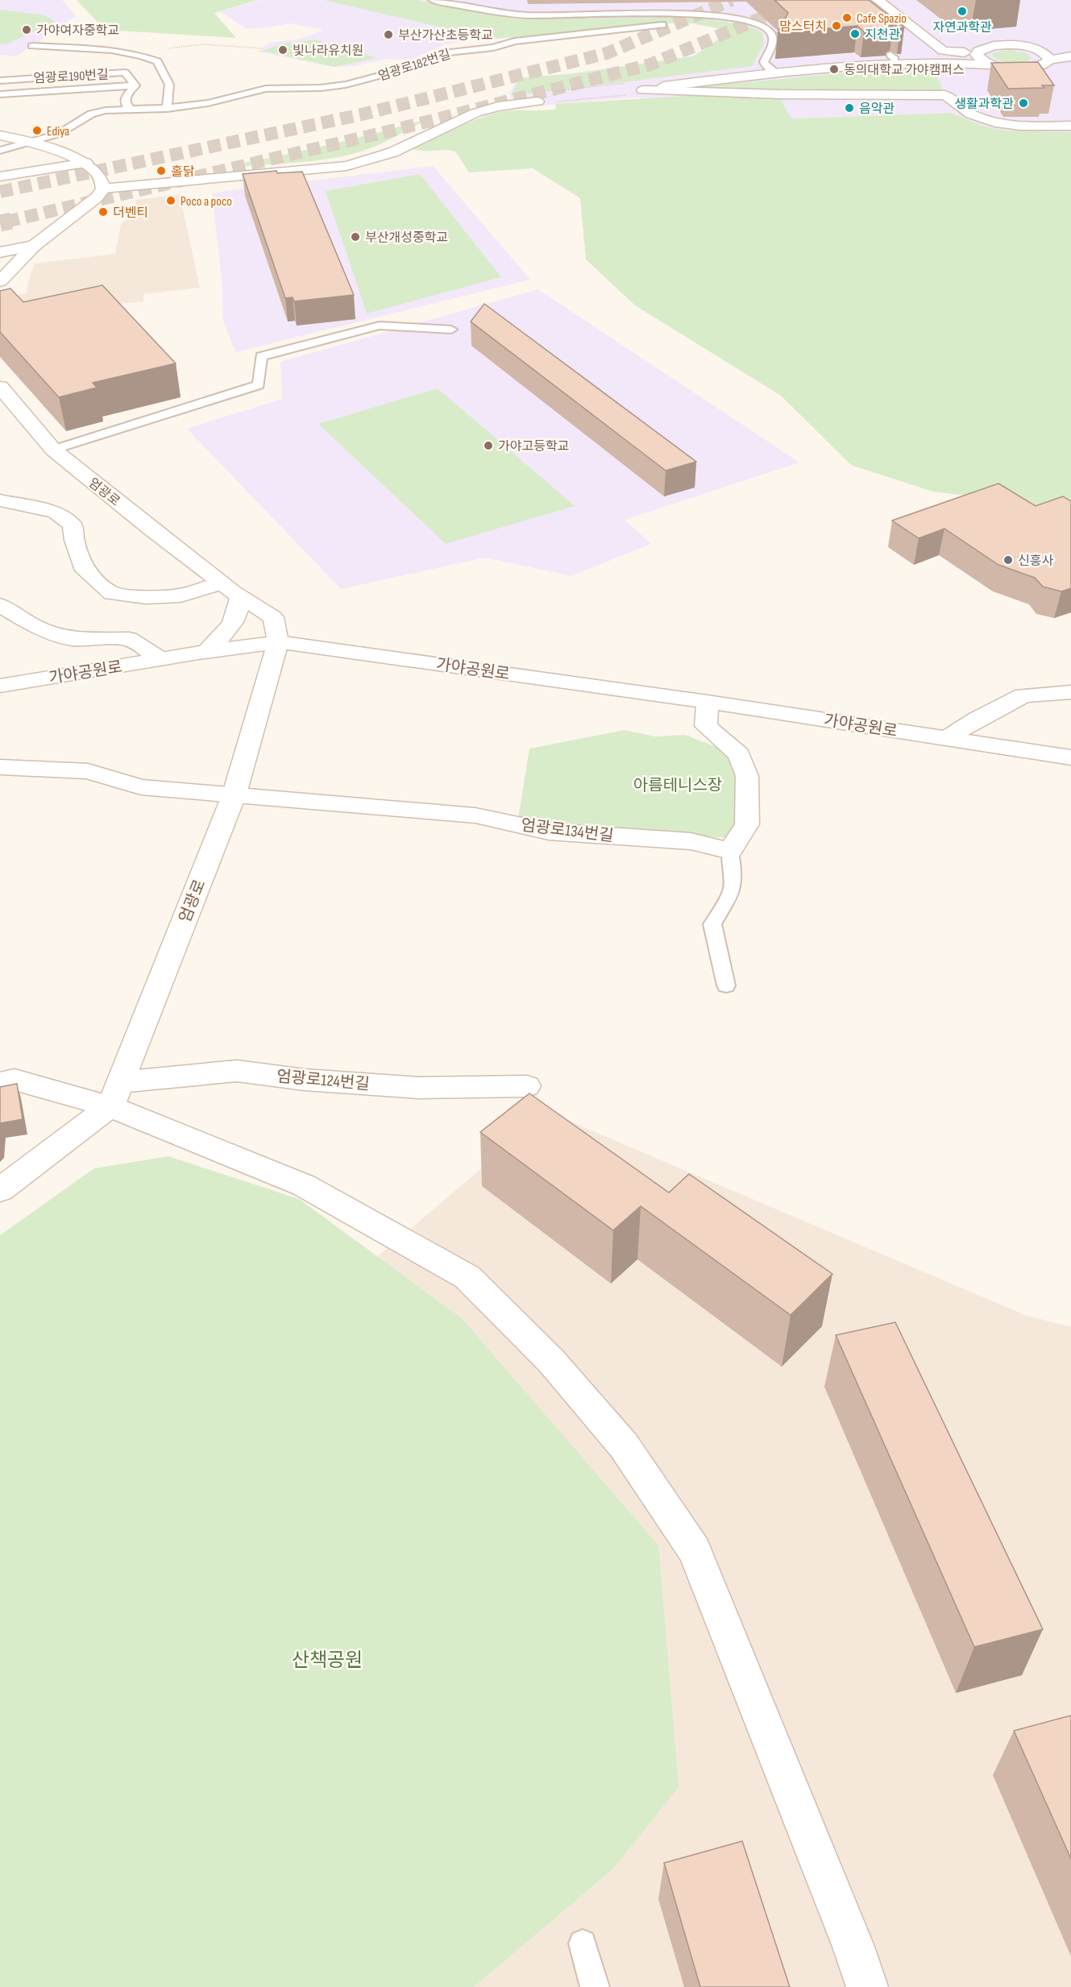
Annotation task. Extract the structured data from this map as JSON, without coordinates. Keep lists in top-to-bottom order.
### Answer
{
  "streets": {
    "street": [
      "엄광로",
      "가야공원로",
      "엄광로134번길",
      "엄광로124번길"
    ],
    "lane": ["엄광로182번길", "엄광로190번길"]
  },
  "crossings": [
    ["엄광로182번길", "엄광로190번길"],
    ["엄광로", "가야공원로"],
    ["엄광로", "엄광로134번길"],
    ["엄광로", "엄광로124번길"]
  ],
  "parks": ["아름테니스장", "산책공원"],
  "places": [
    "자연과학관",
    "Cafe Spazio",
    "맘스터치",
    "가야여자중학교",
    "지천관",
    "부산가산초등학교",
    "빛나라유치원",
    "동의대학교 가야캠퍼스",
    "생활과학관",
    "음악관",
    "Ediya",
    "홀닭",
    "Poco a poco",
    "더벤티",
    "부산개성중학교",
    "가야고등학교",
    "신흥사"
  ]
}
